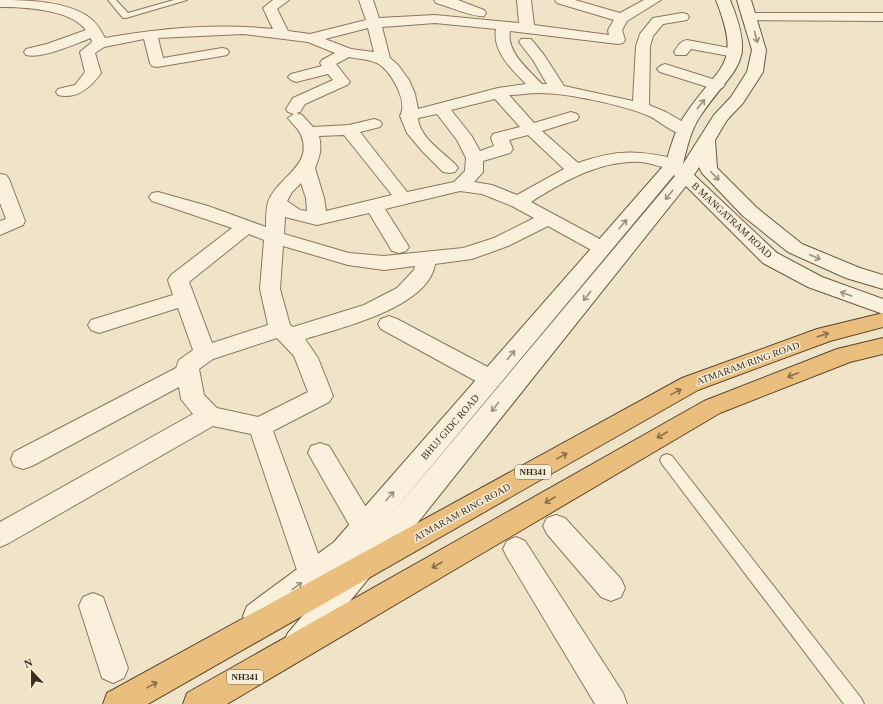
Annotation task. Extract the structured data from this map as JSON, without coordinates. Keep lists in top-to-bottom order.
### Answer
{
  "streets": {
    "highway": ["ATMARAM RING ROAD", "NH341"],
    "street": ["B MANGATRAM ROAD", "BHUJ GIDC ROAD"]
  },
  "crossings": [
    ["B MANGATRAM ROAD", "BHUJ GIDC ROAD"],
    ["ATMARAM RING ROAD", "BHUJ GIDC ROAD"],
    ["BHUJ GIDC ROAD", "NH341"]
  ],
  "north": "top"
}
